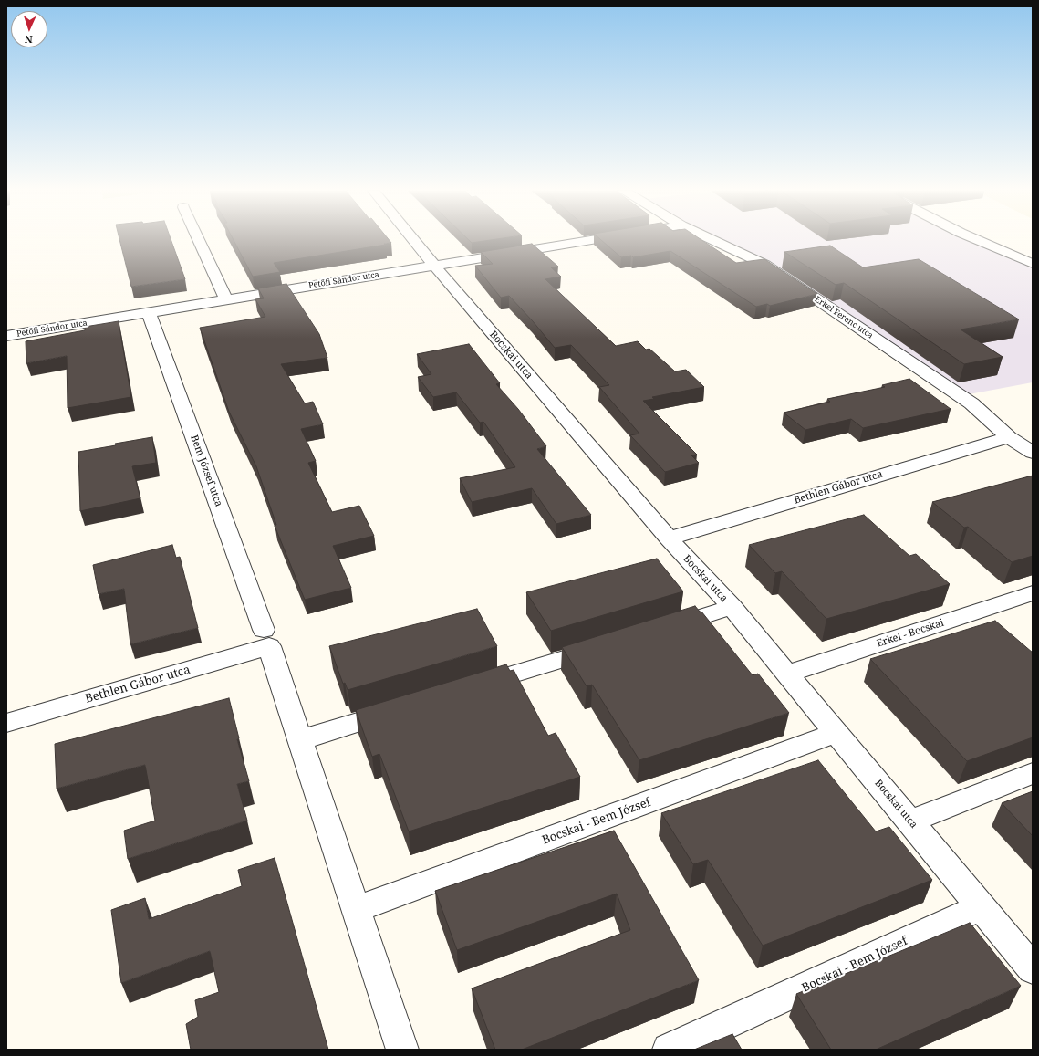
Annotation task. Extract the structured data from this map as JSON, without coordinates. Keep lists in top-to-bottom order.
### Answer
{
  "streets": {
    "street": [
      "Petőfi Sándor utca",
      "Erkel Ferenc utca",
      "Bocskai utca",
      "Bem József utca",
      "Bethlen Gábor utca",
      "Erkel - Bocskai",
      "Bocskai - Bem József"
    ]
  },
  "crossings": [
    ["Petőfi Sándor utca", "Bocskai utca"],
    ["Petőfi Sándor utca", "Bem József utca"],
    ["Erkel Ferenc utca", "Bethlen Gábor utca"],
    ["Bocskai utca", "Bethlen Gábor utca"],
    ["Bocskai utca", "Erkel - Bocskai"],
    ["Bocskai utca", "Bocskai - Bem József"],
    ["Bem József utca", "Bethlen Gábor utca"],
    ["Bem József utca", "Bocskai - Bem József"]
  ],
  "north": "bottom"
}
